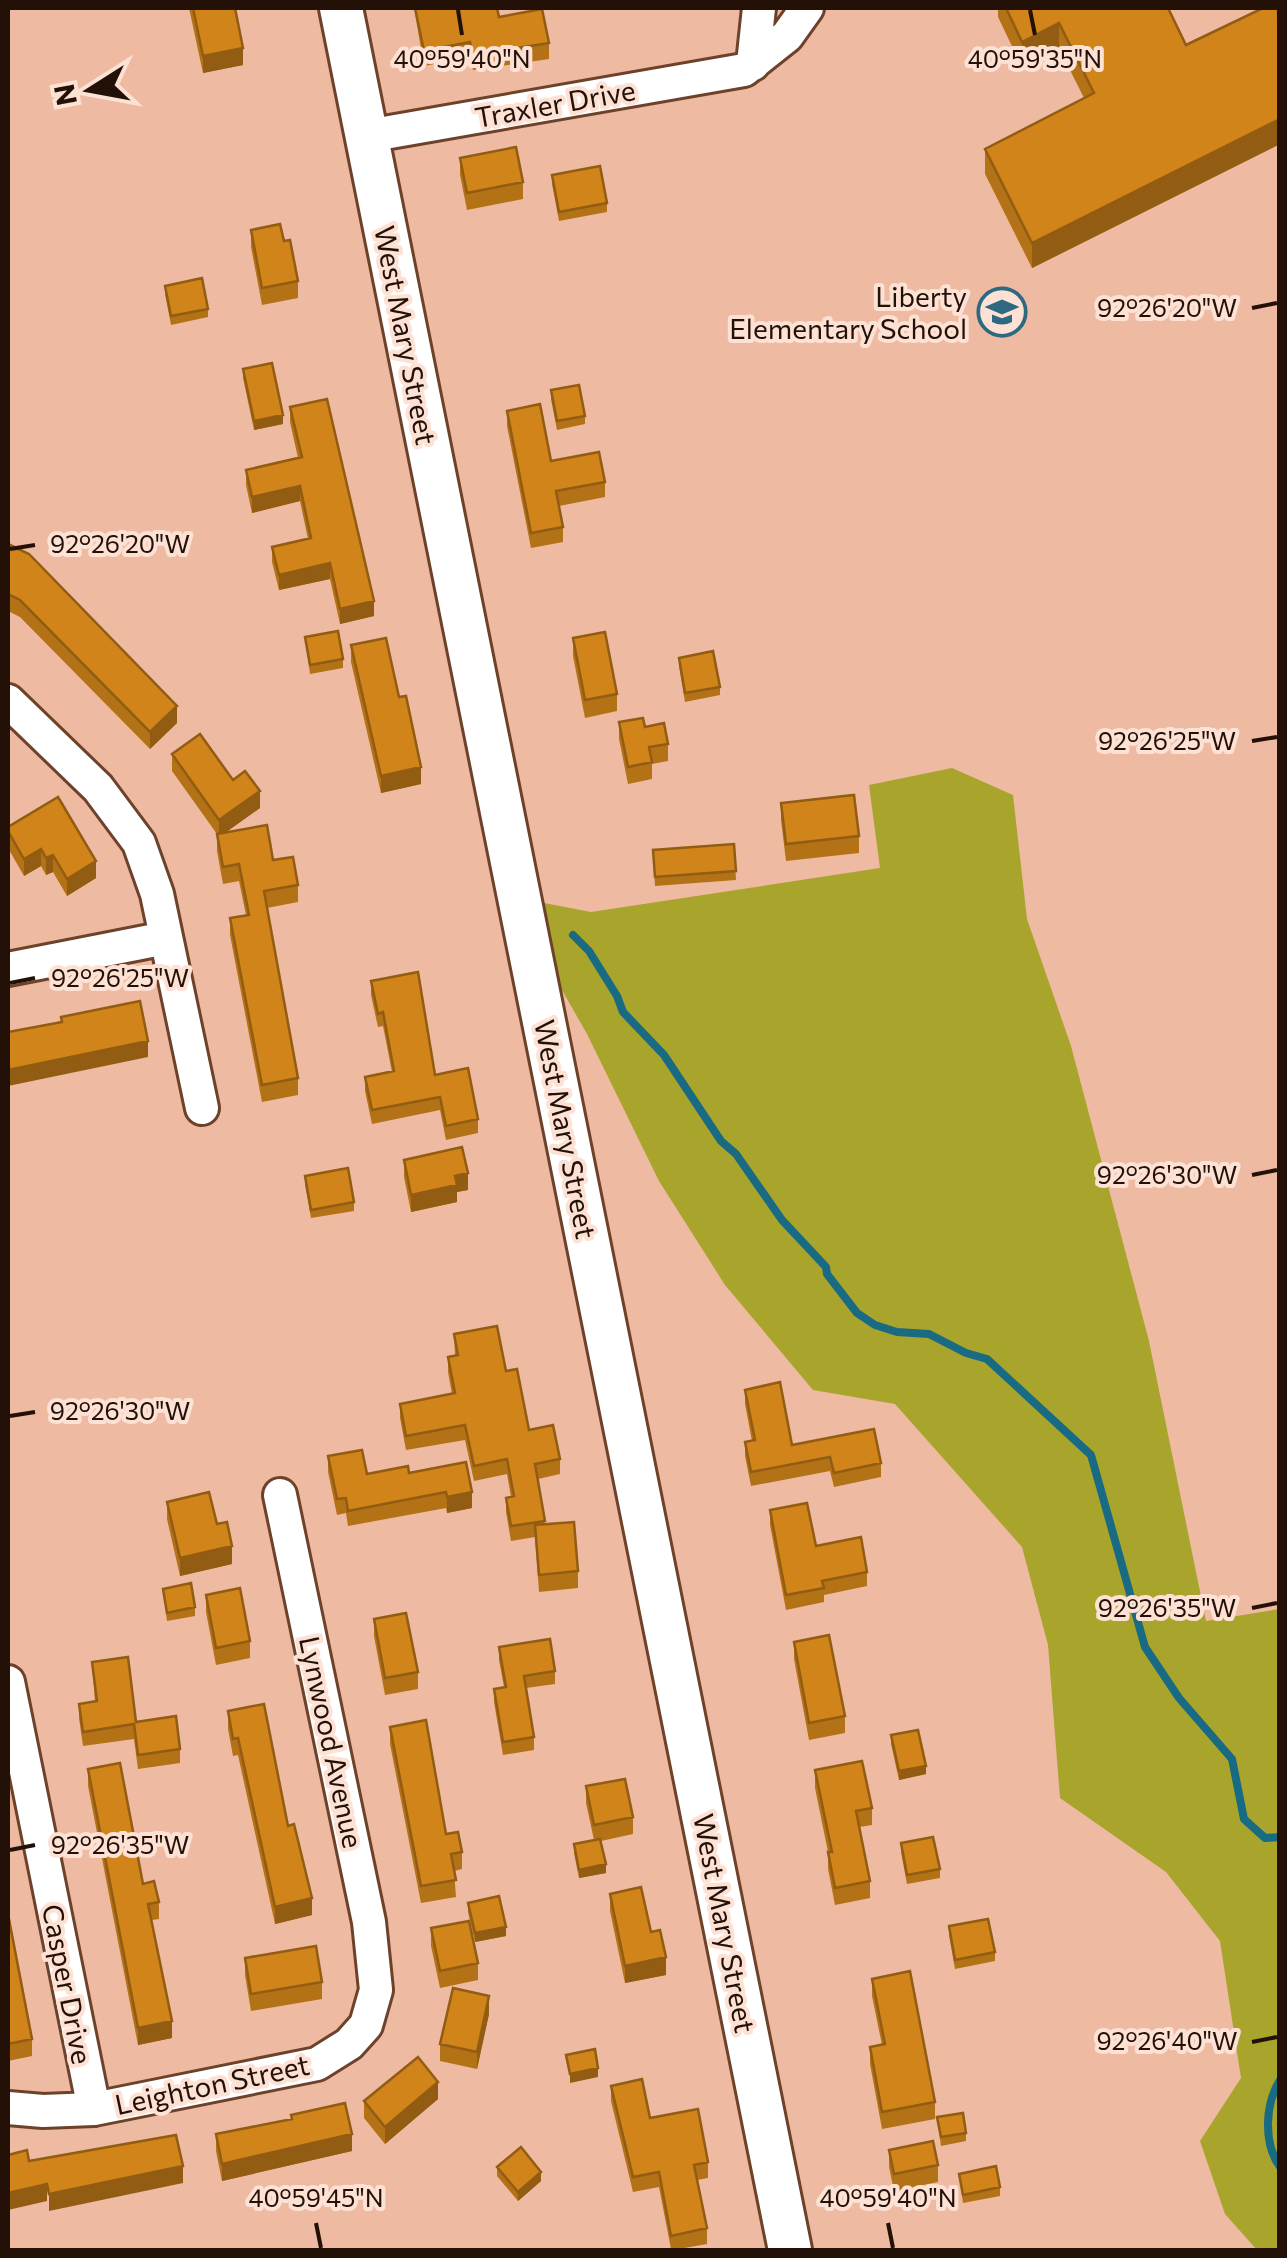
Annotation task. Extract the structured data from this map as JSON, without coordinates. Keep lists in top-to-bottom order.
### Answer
{
  "streets": {
    "main road": ["West Mary Street"],
    "street": [
      "Traxler Drive",
      "Lynwood Avenue",
      "Casper Drive",
      "Leighton Street"
    ]
  },
  "crossings": [
    ["Traxler Drive", "West Mary Street"],
    ["Lynwood Avenue", "Leighton Street"],
    ["Casper Drive", "Leighton Street"]
  ],
  "places": {
    "school or university": ["Liberty Elementary School"]
  },
  "north": "left",
  "coordinates": [
    "40°59'35\"N",
    "40°59'40\"N",
    "92°26'20\"W",
    "92°26'25\"W",
    "92°26'30\"W",
    "92°26'35\"W",
    "92°26'40\"W",
    "40°59'45\"N"
  ]
}
